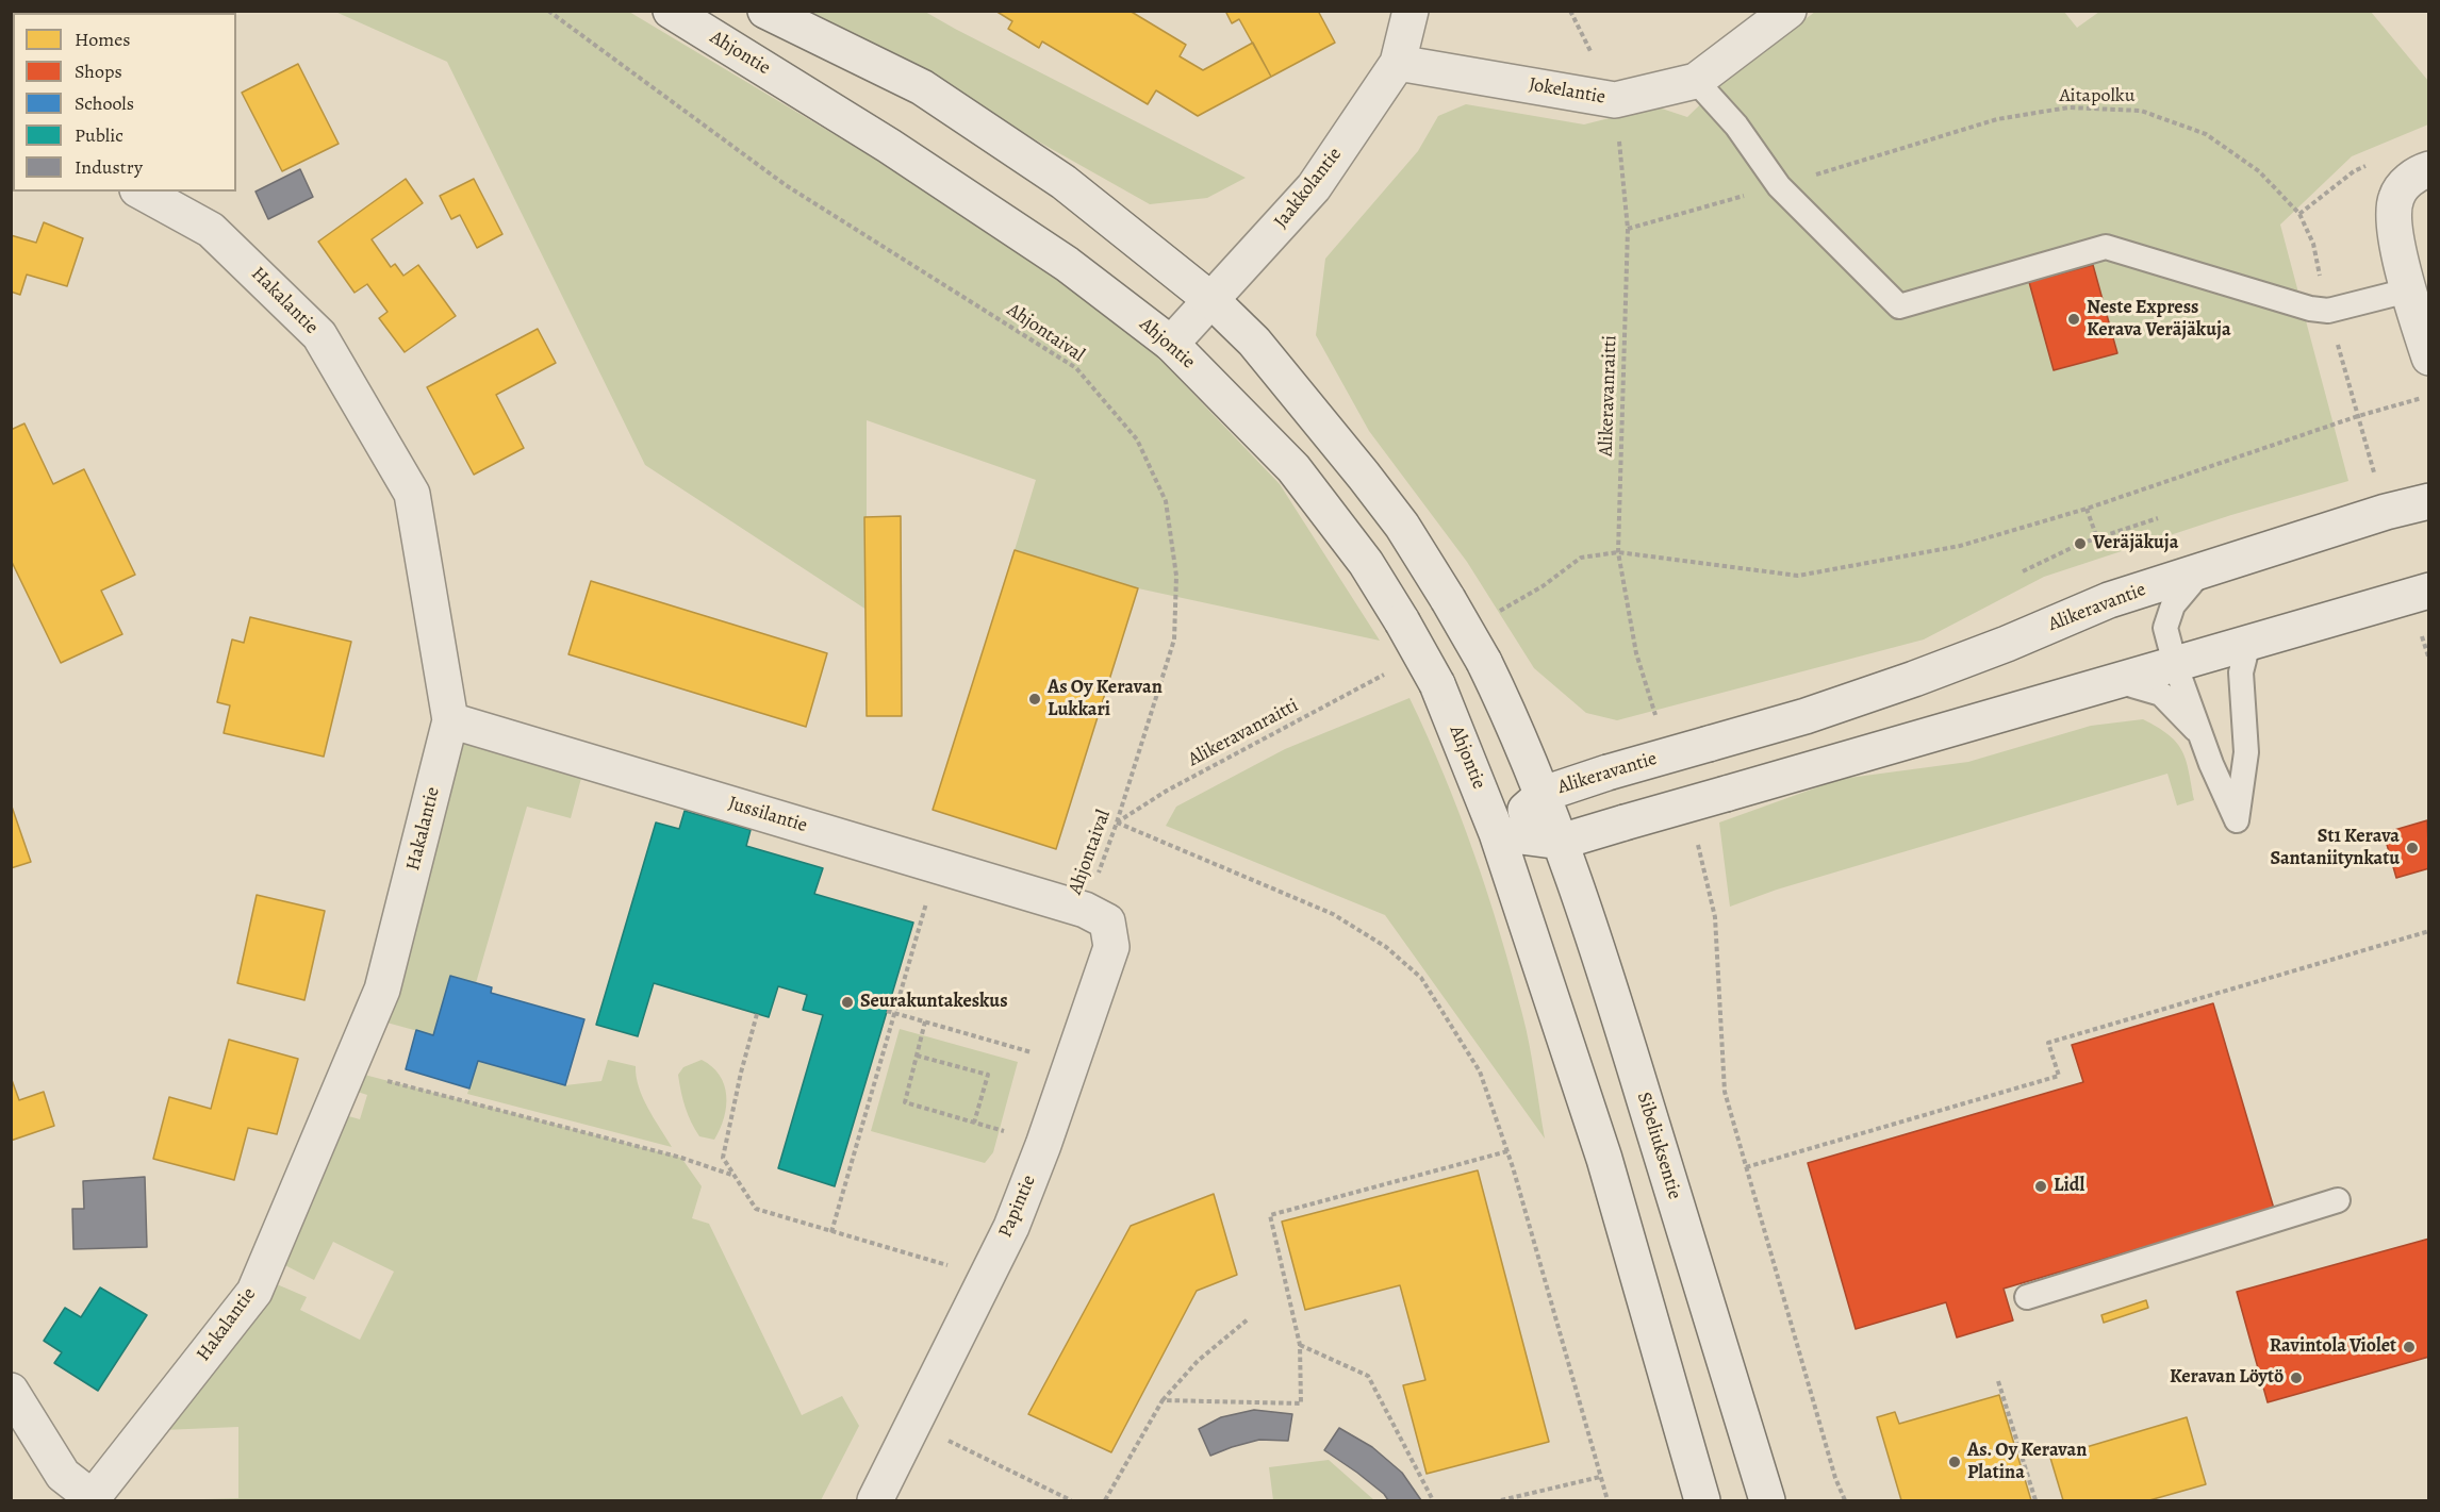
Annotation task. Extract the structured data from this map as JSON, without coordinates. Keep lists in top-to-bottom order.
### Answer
{
  "streets": {
    "main road": [
      "Ahjontie",
      "Jokelantie",
      "Jaakkolantie",
      "Hakalantie",
      "Alikeravantie",
      "Jussilantie",
      "Sibeliuksentie",
      "Papintie"
    ],
    "path": ["Aitapolku", "Ahjontaival", "Alikeravanraitti"]
  },
  "crossings": [
    ["Ahjontie", "Jaakkolantie"],
    ["Ahjontie", "Alikeravantie"],
    ["Jokelantie", "Jaakkolantie"],
    ["Jokelantie", "Alikeravanraitti"],
    ["Aitapolku", "Alikeravanraitti"],
    ["Hakalantie", "Jussilantie"],
    ["Ahjontaival", "Alikeravanraitti"],
    ["Ahjontaival", "Jussilantie"],
    ["Ahjontaival", "Papintie"],
    ["Alikeravantie", "Sibeliuksentie"],
    ["Jussilantie", "Papintie"]
  ],
  "places": [
    "Neste Express Kerava Veräjäkuja",
    "Veräjäkuja",
    "As Oy Keravan Lukkari",
    "St1 Kerava Santaniitynkatu",
    "Seurakuntakeskus",
    "Lidl",
    "Ravintola Violet",
    "Keravan Löytö",
    "As. Oy Keravan Platina"
  ],
  "legend": [
    "Homes",
    "Shops",
    "Schools",
    "Public",
    "Industry"
  ]
}
